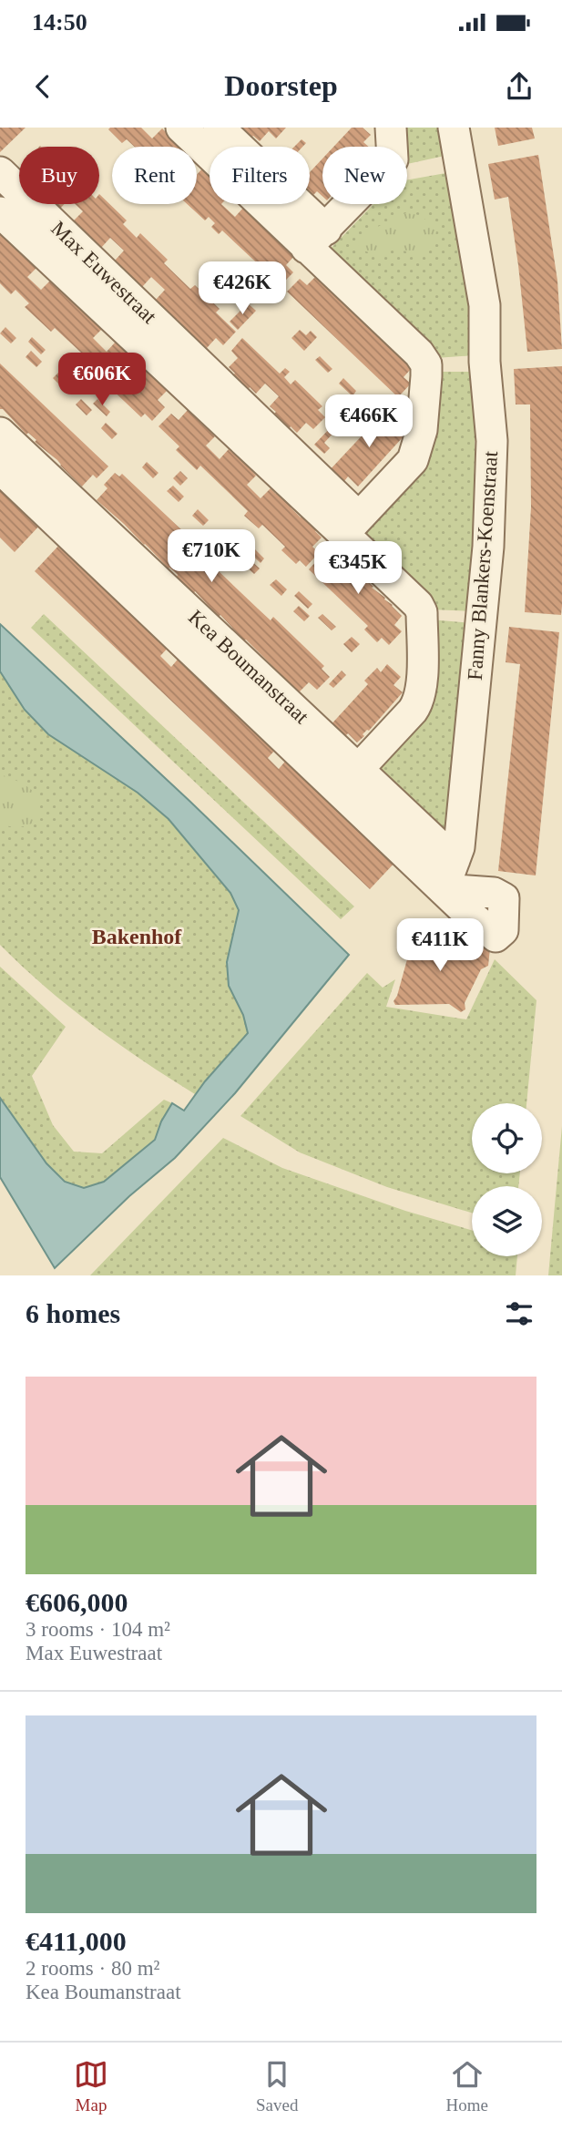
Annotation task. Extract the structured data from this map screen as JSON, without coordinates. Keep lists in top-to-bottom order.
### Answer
{
  "streets": {
    "street": ["Max Euwestraat", "Fanny Blankers-Koenstraat", "Kea Boumanstraat"]
  },
  "crossings": [
    ["Max Euwestraat", "Kea Boumanstraat"],
    ["Fanny Blankers-Koenstraat", "Kea Boumanstraat"]
  ],
  "districts": ["Bakenhof"],
  "page": {
    "status": "14:50",
    "header": "Doorstep",
    "chip": [
      "Buy",
      "Rent",
      "Filters",
      "New"
    ],
    "price": [
      "€426K",
      "€606K",
      "€466K",
      "€710K",
      "€345K",
      "€411K"
    ],
    "heading": "6 homes",
    "list": [
      {
        "name": "€606,000",
        "note": "3 rooms · 104 m² · Max Euwestraat"
      },
      {
        "name": "€411,000",
        "note": "2 rooms · 80 m² · Kea Boumanstraat"
      }
    ],
    "tabs": ["Map", "Saved", "Home"]
  }
}
